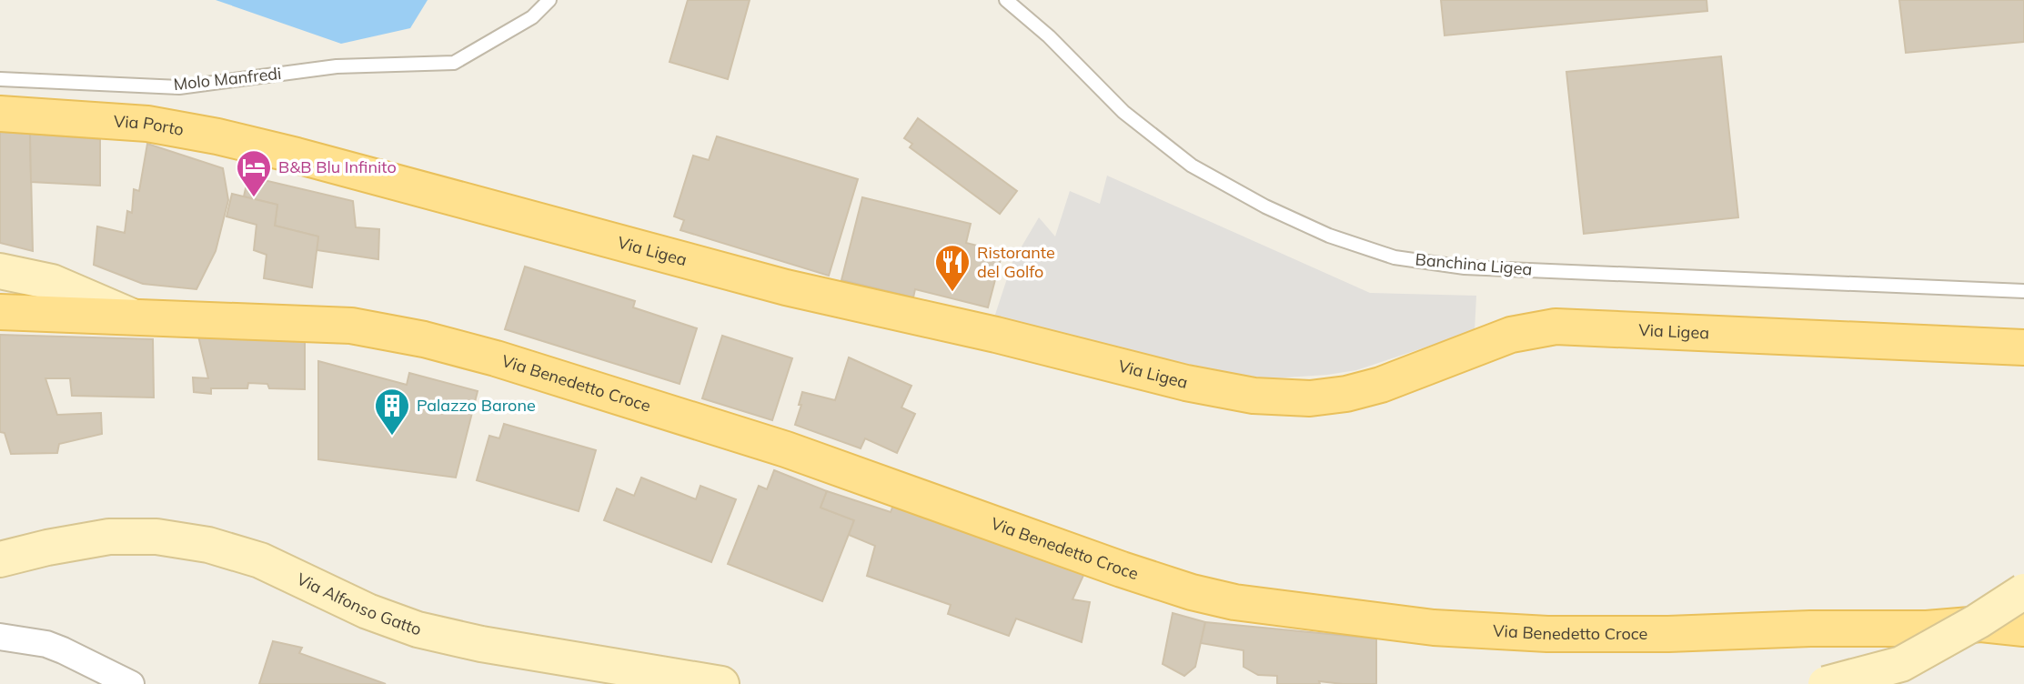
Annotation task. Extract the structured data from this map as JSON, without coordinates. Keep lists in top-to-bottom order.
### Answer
{
  "streets": {
    "main road": [
      "Via Porto",
      "Via Ligea",
      "Via Benedetto Croce",
      "Via Alfonso Gatto"
    ],
    "lane": ["Molo Manfredi", "Banchina Ligea"]
  },
  "crossings": [
    ["Via Porto", "Via Ligea"]
  ],
  "places": {
    "hotel": ["B&B Blu Infinito"],
    "restaurant": ["Ristorante del Golfo"],
    "building": ["Palazzo Barone"]
  }
}
